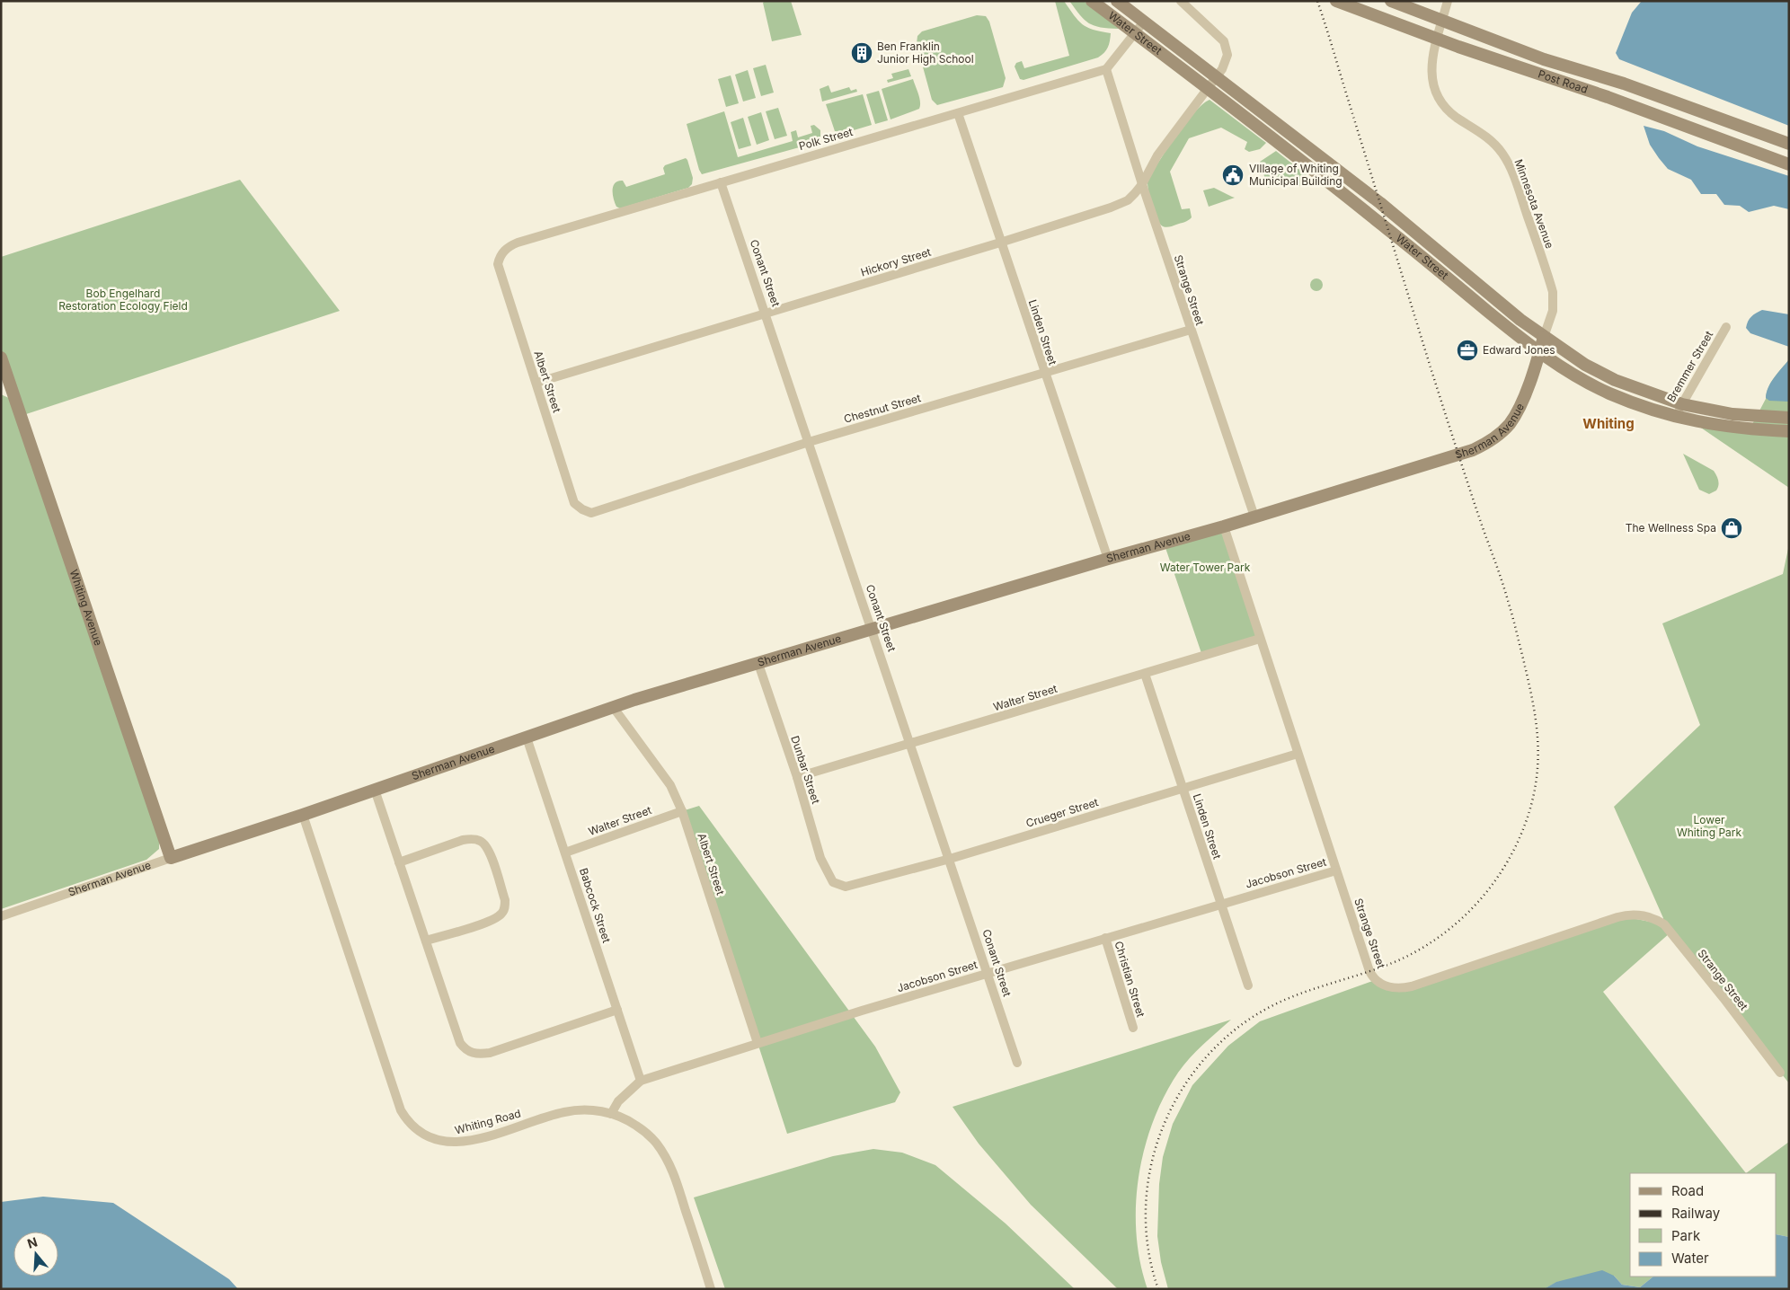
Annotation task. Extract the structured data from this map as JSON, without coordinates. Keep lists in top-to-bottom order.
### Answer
{
  "streets": {
    "main road": [
      "Water Street",
      "Post Road",
      "Sherman Avenue",
      "Whiting Avenue"
    ],
    "street": [
      "Polk Street",
      "Minnesota Avenue",
      "Hickory Street",
      "Conant Street",
      "Strange Street",
      "Linden Street",
      "Bremmer Street",
      "Albert Street",
      "Chestnut Street",
      "Walter Street",
      "Dunbar Street",
      "Crueger Street",
      "Jacobson Street",
      "Babcock Street",
      "Christian Street",
      "Whiting Road"
    ]
  },
  "crossings": [
    ["Water Street", "Minnesota Avenue"],
    ["Water Street", "Hickory Street"],
    ["Water Street", "Bremmer Street"],
    ["Water Street", "Sherman Avenue"],
    ["Post Road", "Minnesota Avenue"],
    ["Polk Street", "Conant Street"],
    ["Polk Street", "Strange Street"],
    ["Polk Street", "Linden Street"],
    ["Polk Street", "Albert Street"],
    ["Minnesota Avenue", "Sherman Avenue"],
    ["Hickory Street", "Conant Street"],
    ["Hickory Street", "Strange Street"],
    ["Hickory Street", "Linden Street"],
    ["Hickory Street", "Albert Street"],
    ["Conant Street", "Chestnut Street"],
    ["Conant Street", "Sherman Avenue"],
    ["Conant Street", "Walter Street"],
    ["Conant Street", "Crueger Street"],
    ["Conant Street", "Jacobson Street"],
    ["Strange Street", "Chestnut Street"],
    ["Strange Street", "Sherman Avenue"],
    ["Strange Street", "Walter Street"],
    ["Strange Street", "Crueger Street"],
    ["Strange Street", "Jacobson Street"],
    ["Linden Street", "Chestnut Street"],
    ["Linden Street", "Sherman Avenue"],
    ["Linden Street", "Walter Street"],
    ["Linden Street", "Crueger Street"],
    ["Linden Street", "Jacobson Street"],
    ["Albert Street", "Chestnut Street"],
    ["Albert Street", "Sherman Avenue"],
    ["Albert Street", "Walter Street"],
    ["Albert Street", "Jacobson Street"],
    ["Sherman Avenue", "Whiting Avenue"],
    ["Sherman Avenue", "Dunbar Street"],
    ["Sherman Avenue", "Babcock Street"],
    ["Sherman Avenue", "Whiting Road"],
    ["Walter Street", "Dunbar Street"],
    ["Walter Street", "Babcock Street"],
    ["Dunbar Street", "Crueger Street"],
    ["Jacobson Street", "Babcock Street"],
    ["Jacobson Street", "Christian Street"],
    ["Jacobson Street", "Whiting Road"]
  ],
  "districts": ["Whiting"],
  "parks": ["Bob Engelhard Restoration Ecology Field", "Water Tower Park", "Lower Whiting Park"],
  "places": {
    "building": ["Ben Franklin Junior High School"],
    "public building": ["VIllage of Whiting Municipal Building"],
    "office": ["Edward Jones"],
    "shop": ["The Wellness Spa"]
  },
  "legend": [
    "Road",
    "Railway",
    "Park",
    "Water"
  ],
  "north": "top"
}
